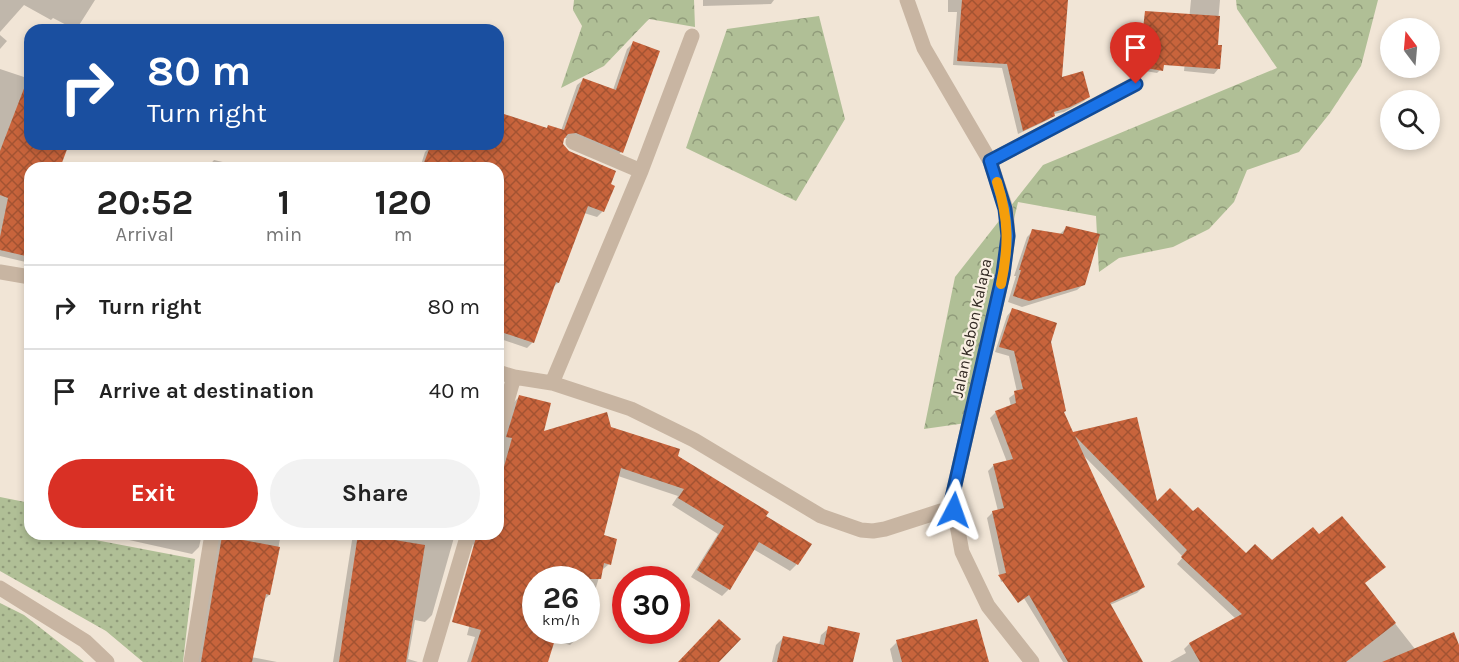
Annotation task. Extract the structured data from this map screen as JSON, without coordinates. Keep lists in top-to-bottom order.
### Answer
{
  "streets": {
    "street": ["Jalan Kebon Kalapa"]
  },
  "north": "top",
  "page": {
    "turn": ["80 m", "Turn right"],
    "eta": [
      "20:52",
      "Arrival",
      "1",
      "min",
      "120",
      "m"
    ],
    "list": [
      {
        "name": "Turn right",
        "value": "80 m"
      },
      {
        "name": "Arrive at destination",
        "value": "40 m"
      }
    ],
    "buttons": ["Exit", "Share"],
    "speed": "26 km/h",
    "limit": "30"
  }
}
